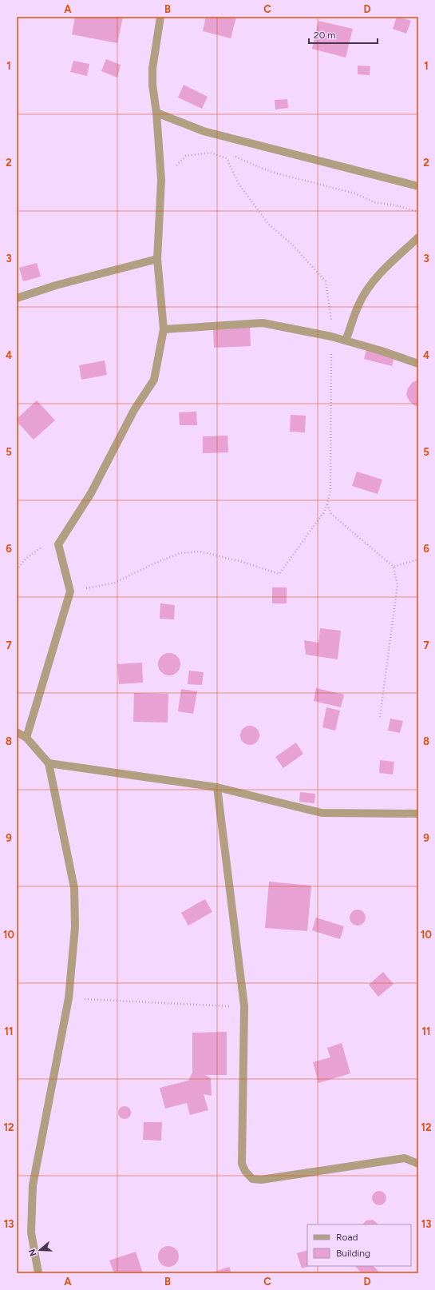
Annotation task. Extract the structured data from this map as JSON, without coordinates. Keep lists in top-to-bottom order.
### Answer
{
  "legend": ["Road", "Building"],
  "scale_bar": "20 m",
  "north": "left",
  "grid": {
    "columns": [
      "A",
      "B",
      "C",
      "D"
    ],
    "rows": [
      "1",
      "2",
      "3",
      "4",
      "5",
      "6",
      "7",
      "8",
      "9",
      "10",
      "11",
      "12",
      "13"
    ]
  }
}
